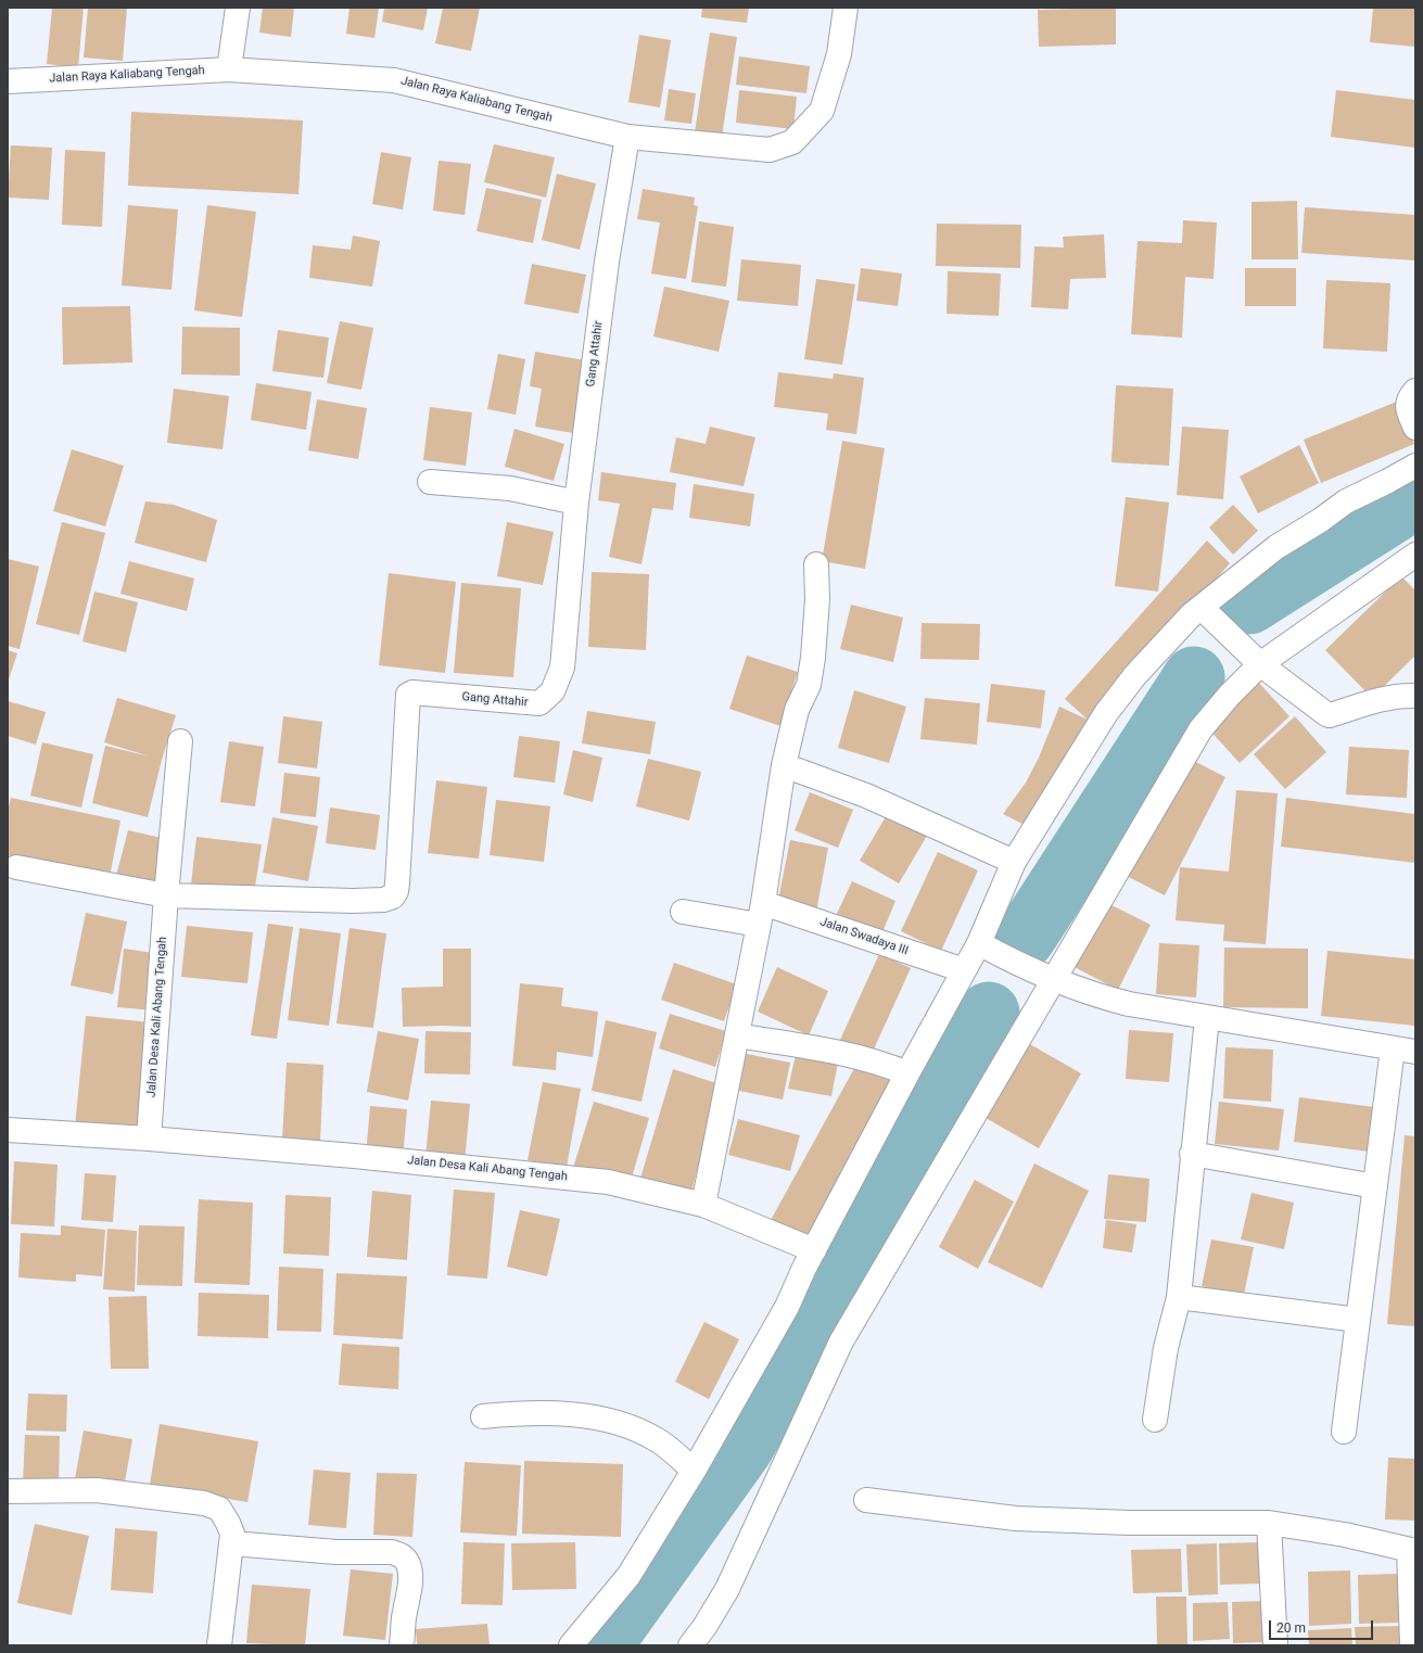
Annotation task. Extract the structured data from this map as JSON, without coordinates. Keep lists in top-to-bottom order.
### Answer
{
  "streets": {
    "street": [
      "Jalan Raya Kaliabang Tengah",
      "Gang Attahir",
      "Jalan Swadaya III",
      "Jalan Desa Kali Abang Tengah"
    ]
  },
  "crossings": [
    ["Jalan Raya Kaliabang Tengah", "Gang Attahir"],
    ["Gang Attahir", "Jalan Desa Kali Abang Tengah"]
  ],
  "scale_bar": "20 m"
}
